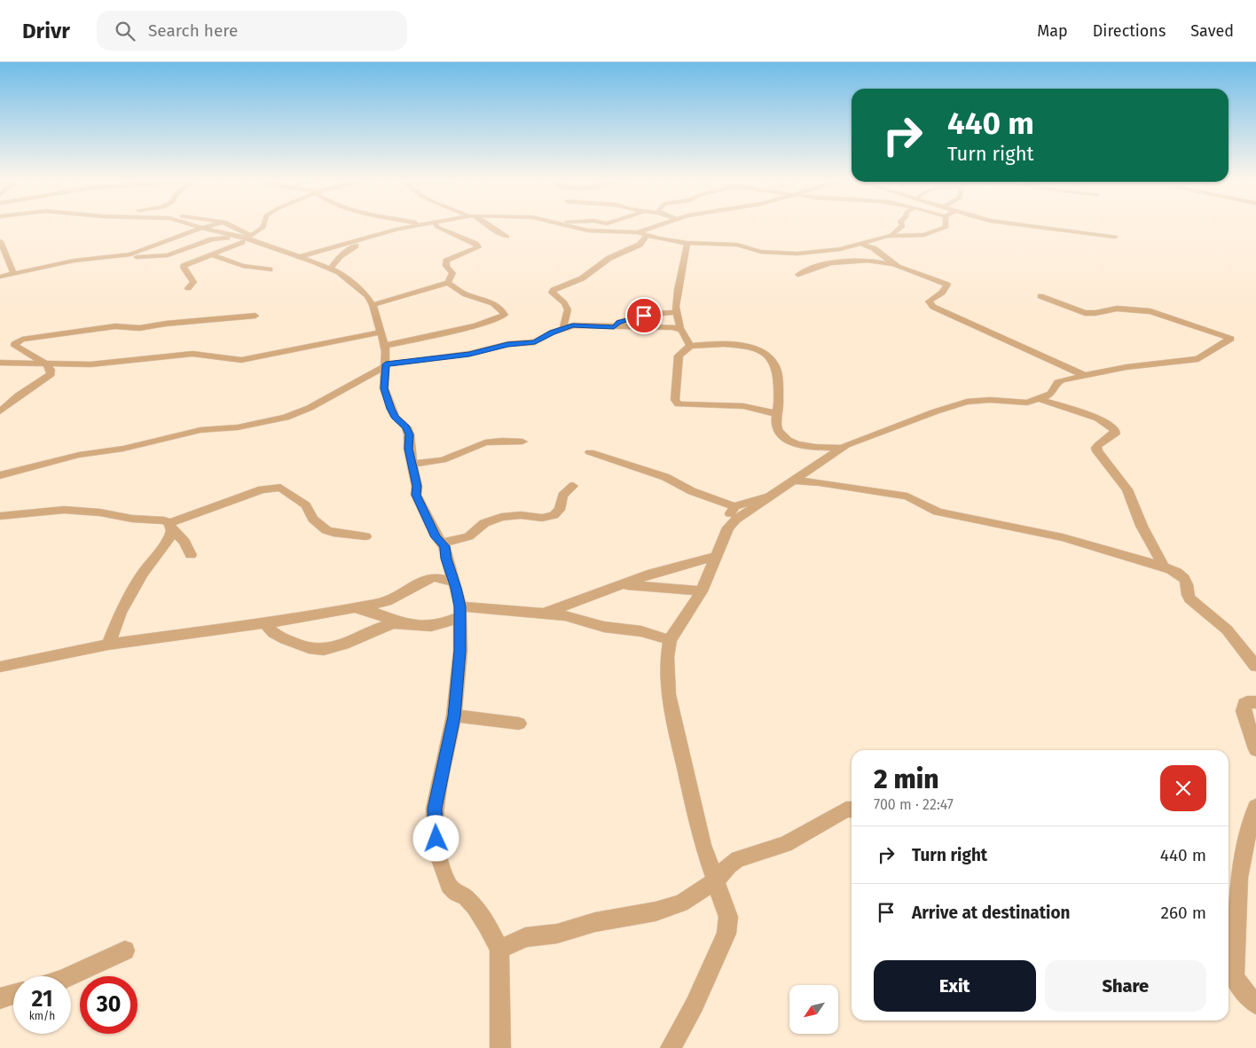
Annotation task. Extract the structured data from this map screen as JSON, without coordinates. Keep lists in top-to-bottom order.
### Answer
{
  "north": "bottom left",
  "page": {
    "header": "Drivr",
    "search": "Search here",
    "nav": ["Map", "Directions", "Saved"],
    "turn": ["440 m", "Turn right"],
    "heading": ["2 min", "700 m · 22:47"],
    "list": [
      {
        "name": "Turn right",
        "value": "440 m"
      },
      {
        "name": "Arrive at destination",
        "value": "260 m"
      }
    ],
    "buttons": ["Exit", "Share"],
    "speed": "21 km/h",
    "limit": "30"
  }
}
